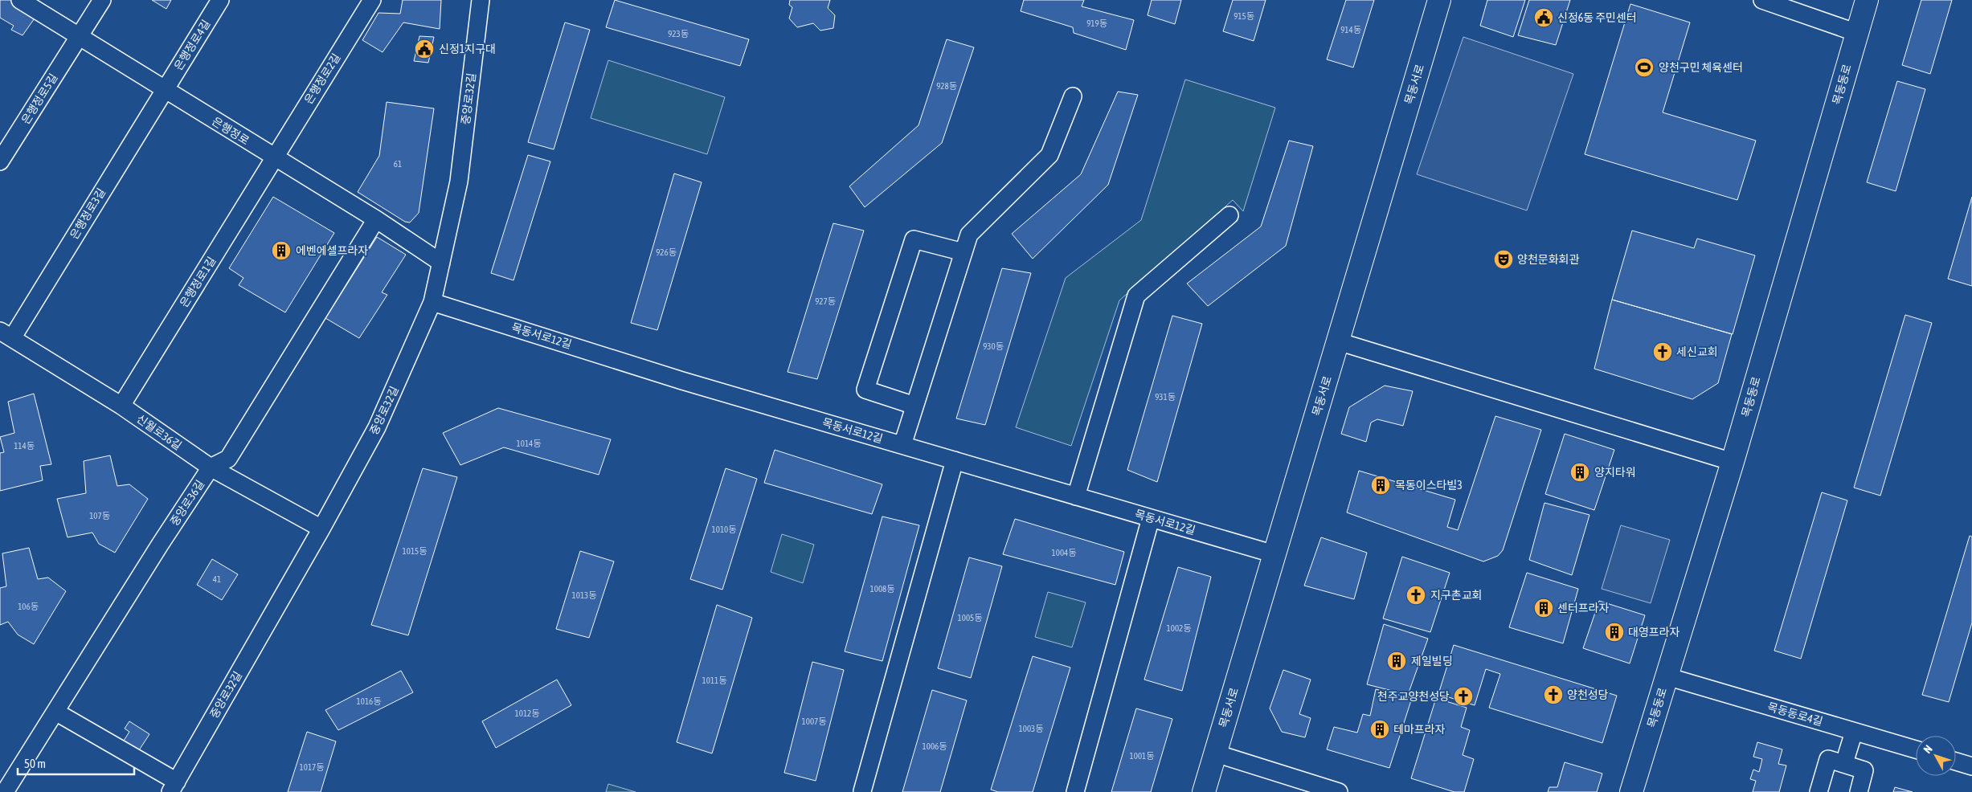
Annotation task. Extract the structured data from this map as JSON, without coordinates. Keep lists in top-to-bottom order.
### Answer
{
  "streets": {
    "main road": ["목동서로", "목동동로"],
    "street": [
      "은행정로4길",
      "은행정로2길",
      "은행정로5길",
      "중앙로32길",
      "은행정로",
      "은행정로3길",
      "은행정로1길",
      "목동서로12길",
      "신월로36길",
      "중앙로36길",
      "목동동로4길"
    ]
  },
  "crossings": [
    ["은행정로4길", "은행정로"],
    ["은행정로4길", "은행정로3길"],
    ["은행정로2길", "은행정로"],
    ["은행정로2길", "은행정로1길"],
    ["목동서로", "목동서로12길"],
    ["목동동로", "목동동로4길"],
    ["은행정로5길", "은행정로"],
    ["중앙로32길", "은행정로"],
    ["중앙로32길", "목동서로12길"],
    ["중앙로32길", "신월로36길"],
    ["중앙로32길", "중앙로36길"],
    ["은행정로", "은행정로3길"],
    ["은행정로", "은행정로1길"],
    ["은행정로", "중앙로36길"],
    ["은행정로3길", "신월로36길"],
    ["은행정로1길", "신월로36길"],
    ["신월로36길", "중앙로36길"]
  ],
  "places": {
    "public building": ["신정6동 주민센터", "신정1지구대"],
    "sports": ["양천구민 체육센터"],
    "building": [
      "에벤에셀프라자",
      "양지타워",
      "목동이스타빌3",
      "센터프라자",
      "대영프라자",
      "제일빌딩",
      "테마프라자"
    ],
    "theatre": ["양천문화회관"],
    "church": [
      "세신교회",
      "지구촌교회",
      "양천성당",
      "천주교양천성당"
    ]
  },
  "house_numbers": [
    "915동",
    "919동",
    "914동",
    "923동",
    "928동",
    "61",
    "926동",
    "927동",
    "930동",
    "931동",
    "1014동",
    "114동",
    "107동",
    "1010동",
    "1015동",
    "1004동",
    "41",
    "1008동",
    "1013동",
    "106동",
    "1005동",
    "1002동",
    "1011동",
    "1016동",
    "1012동",
    "1007동",
    "1003동",
    "1006동",
    "1001동",
    "1017동"
  ],
  "scale_bar": "50 m",
  "north": "top left"
}
